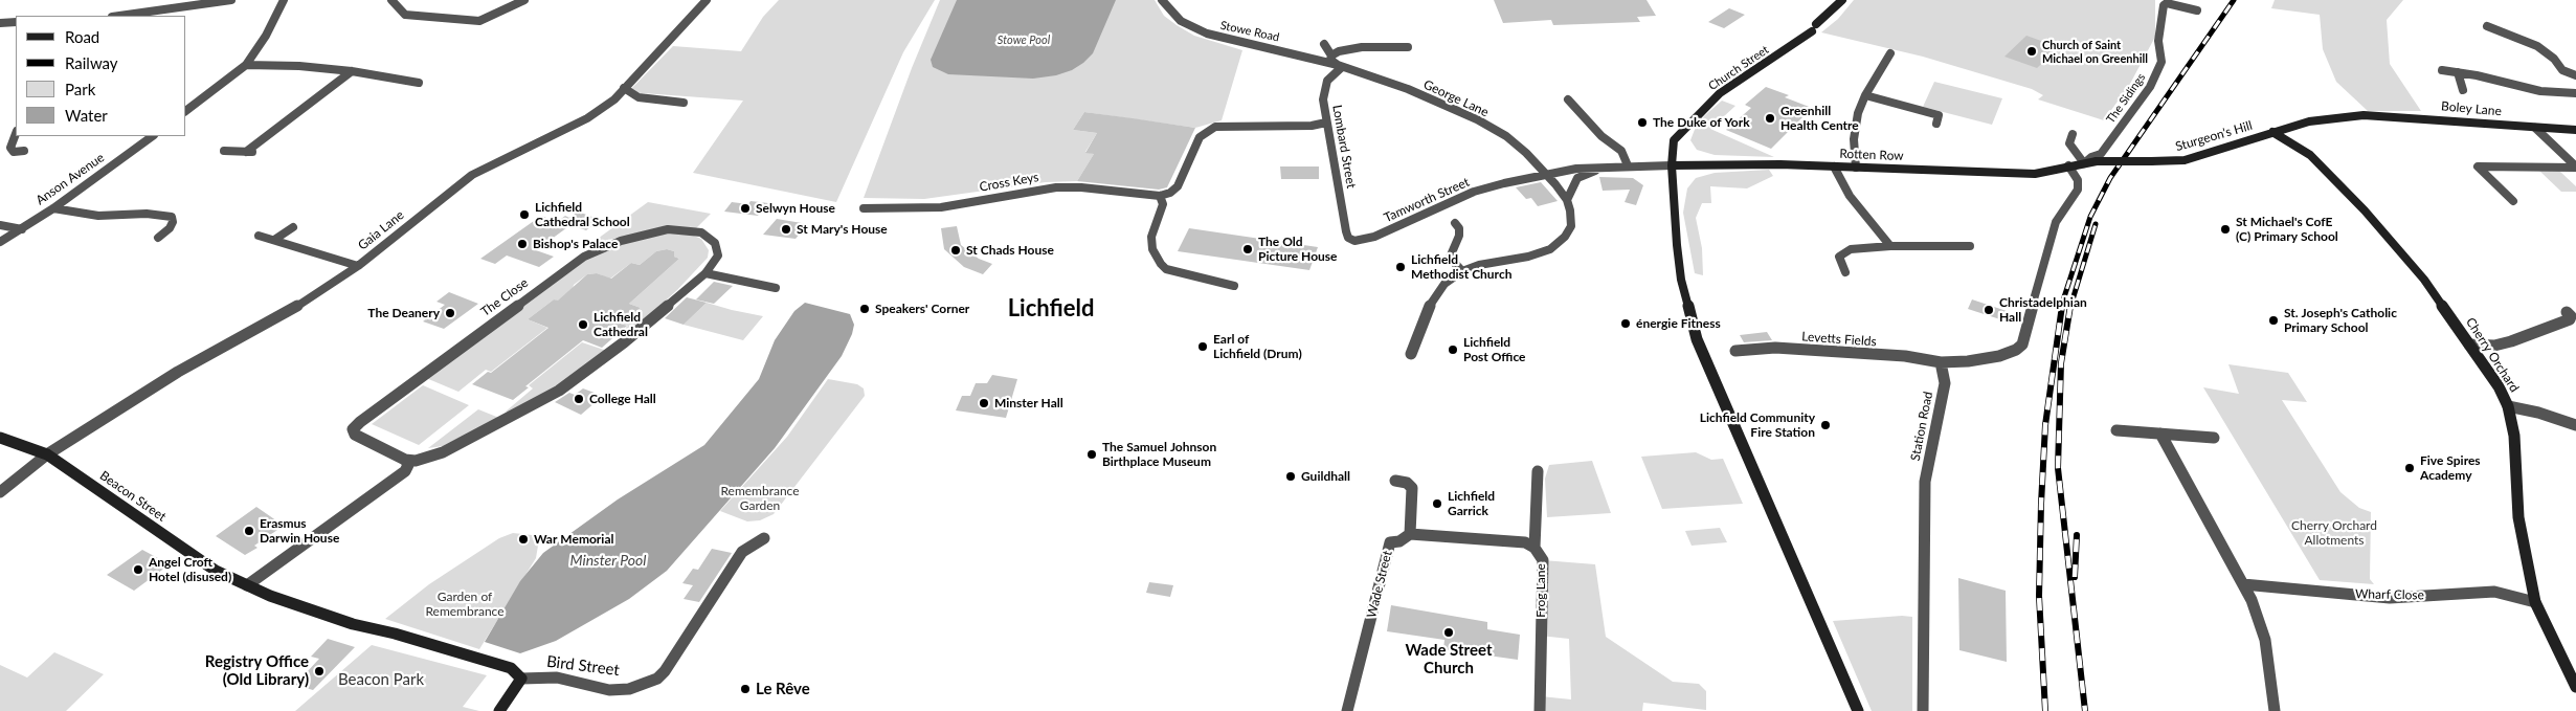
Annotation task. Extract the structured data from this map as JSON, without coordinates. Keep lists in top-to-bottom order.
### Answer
{
  "streets": {
    "street": [
      "Stowe Road",
      "Church Street",
      "George Lane",
      "The Sidings",
      "Boley Lane",
      "Sturgeon's Hill",
      "Lombard Street",
      "Rotten Row",
      "Anson Avenue",
      "Cross Keys",
      "Tamworth Street",
      "Gaia Lane",
      "The Close",
      "Levetts Fields",
      "Cherry Orchard",
      "Station Road",
      "Beacon Street",
      "Wade Street",
      "Frog Lane",
      "Wharf Close",
      "Bird Street"
    ]
  },
  "crossings": [
    ["Stowe Road", "George Lane"],
    ["Stowe Road", "Lombard Street"],
    ["Church Street", "Rotten Row"],
    ["Church Street", "Tamworth Street"],
    ["George Lane", "Lombard Street"],
    ["George Lane", "Tamworth Street"],
    ["The Sidings", "Sturgeon's Hill"],
    ["Boley Lane", "Sturgeon's Hill"],
    ["Sturgeon's Hill", "Rotten Row"],
    ["Sturgeon's Hill", "Cherry Orchard"],
    ["Lombard Street", "Tamworth Street"],
    ["Rotten Row", "Tamworth Street"],
    ["Gaia Lane", "Beacon Street"],
    ["Levetts Fields", "Station Road"],
    ["Cherry Orchard", "Wharf Close"]
  ],
  "districts": ["Lichfield"],
  "water": ["Stowe Pool", "Minster Pool"],
  "parks": [
    "Remembrance Garden",
    "Cherry Orchard Allotments",
    "Garden of Remembrance",
    "Beacon Park"
  ],
  "places": [
    "Church of Saint Michael on Greenhill",
    "Greenhill Health Centre",
    "The Duke of York",
    "Selwyn House",
    "Lichfield Cathedral School",
    "St Mary's House",
    "St Michael's CofE (C) Primary School",
    "Bishop's Palace",
    "The Old Picture House",
    "St Chads House",
    "Lichfield Methodist Church",
    "Speakers' Corner",
    "Christadelphian Hall",
    "The Deanery",
    "St. Joseph's Catholic Primary School",
    "énergie Fitness",
    "Lichfield Cathedral",
    "Earl of Lichfield (Drum)",
    "Lichfield Post Office",
    "College Hall",
    "Minster Hall",
    "Lichfield Community Fire Station",
    "The Samuel Johnson Birthplace Museum",
    "Five Spires Academy",
    "Guildhall",
    "Lichfield Garrick",
    "Erasmus Darwin House",
    "War Memorial",
    "Angel Croft Hotel (disused)",
    "Wade Street Church",
    "Registry Office (Old Library)",
    "Le Rêve"
  ],
  "legend": [
    "Road",
    "Railway",
    "Park",
    "Water"
  ]
}
